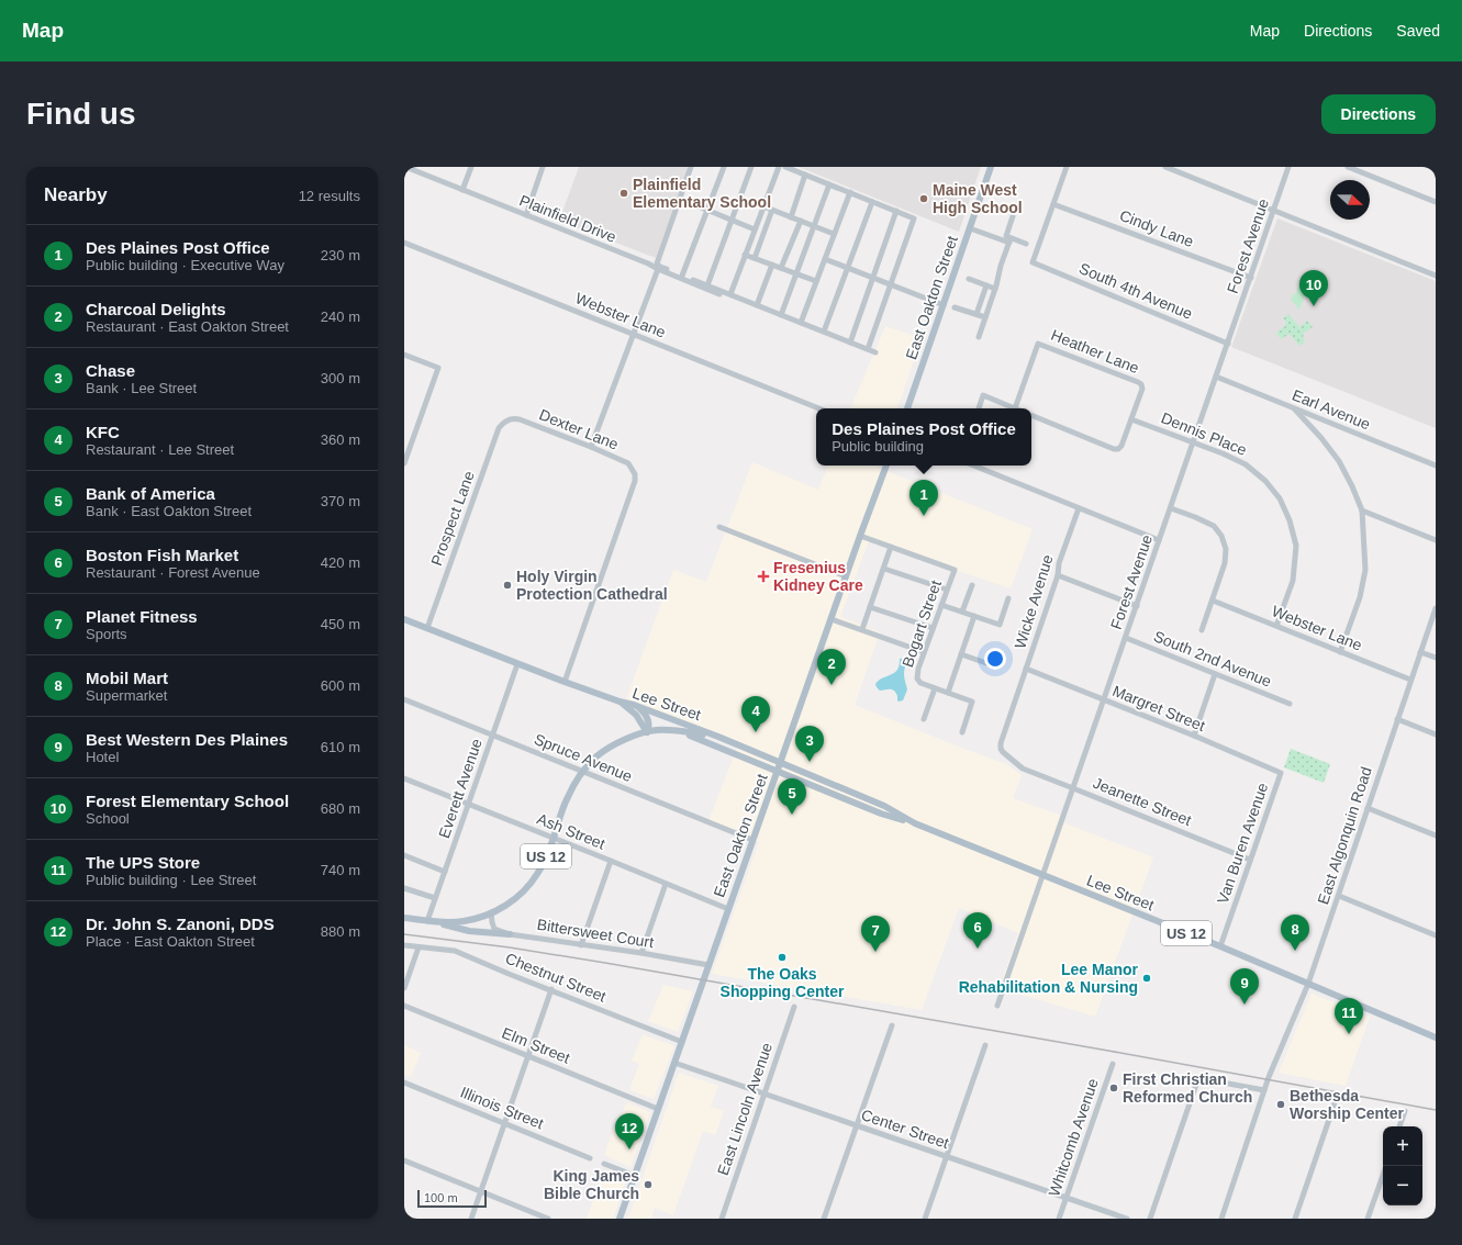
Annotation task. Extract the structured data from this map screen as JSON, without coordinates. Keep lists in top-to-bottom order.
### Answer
{
  "streets": {
    "main road": ["East Oakton Street", "Lee Street", "US 12"],
    "street": [
      "Plainfield Drive",
      "Cindy Lane",
      "Forest Avenue",
      "South 4th Avenue",
      "Webster Lane",
      "Heather Lane",
      "Earl Avenue",
      "Dexter Lane",
      "Dennis Place",
      "Prospect Lane",
      "Wicke Avenue",
      "Bogart Street",
      "South 2nd Avenue",
      "Margret Street",
      "Spruce Avenue",
      "Everett Avenue",
      "Jeanette Street",
      "Ash Street",
      "East Algonquin Road",
      "Van Buren Avenue",
      "Bittersweet Court",
      "Chestnut Street",
      "Elm Street",
      "Illinois Street",
      "East Lincoln Avenue",
      "Center Street",
      "Whitcomb Avenue"
    ]
  },
  "crossings": [
    ["Cindy Lane", "Forest Avenue"],
    ["Cindy Lane", "South 4th Avenue"],
    ["Forest Avenue", "South 4th Avenue"],
    ["Forest Avenue", "Earl Avenue"],
    ["Forest Avenue", "Dennis Place"],
    ["Forest Avenue", "South 2nd Avenue"],
    ["Forest Avenue", "Lee Street"],
    ["Forest Avenue", "Margret Street"],
    ["Forest Avenue", "Jeanette Street"],
    ["East Oakton Street", "Lee Street"],
    ["East Oakton Street", "Spruce Avenue"],
    ["East Oakton Street", "Ash Street"],
    ["East Oakton Street", "Bittersweet Court"],
    ["East Oakton Street", "Chestnut Street"],
    ["East Oakton Street", "Elm Street"],
    ["East Oakton Street", "Center Street"],
    ["Webster Lane", "Dennis Place"],
    ["Webster Lane", "East Algonquin Road"],
    ["Heather Lane", "Dennis Place"],
    ["Dexter Lane", "Prospect Lane"],
    ["Dexter Lane", "Lee Street"],
    ["Prospect Lane", "Lee Street"],
    ["Wicke Avenue", "Margret Street"],
    ["Wicke Avenue", "Jeanette Street"],
    ["Lee Street", "Everett Avenue"],
    ["Lee Street", "East Algonquin Road"],
    ["Lee Street", "Van Buren Avenue"],
    ["Lee Street", "US 12"],
    ["Margret Street", "Van Buren Avenue"],
    ["Spruce Avenue", "Everett Avenue"],
    ["Spruce Avenue", "US 12"],
    ["Everett Avenue", "Ash Street"],
    ["Everett Avenue", "US 12"],
    ["Jeanette Street", "Van Buren Avenue"],
    ["Ash Street", "US 12"],
    ["US 12", "Bittersweet Court"],
    ["East Lincoln Avenue", "Center Street"],
    ["Center Street", "Whitcomb Avenue"]
  ],
  "places": {
    "other": [
      "Plainfield Elementary School",
      "Maine West High School",
      "Holy Virgin Protection Cathedral",
      "The Oaks Shopping Center",
      "Lee Manor Rehabilitation & Nursing",
      "First Christian Reformed Church",
      "Bethesda Worship Center",
      "King James Bible Church"
    ],
    "health": ["Fresenius Kidney Care"]
  },
  "scale_bar": "100 m",
  "north": "right",
  "page": {
    "header": "Map",
    "nav": ["Map", "Directions", "Saved"],
    "buttons": "Directions",
    "title": "Find us",
    "heading": ["Nearby", "12 results"],
    "list": [
      {
        "mark": "1",
        "name": "Des Plaines Post Office",
        "note": "Public building · Executive Way",
        "value": "230 m"
      },
      {
        "mark": "2",
        "name": "Charcoal Delights",
        "note": "Restaurant · East Oakton Street",
        "value": "240 m"
      },
      {
        "mark": "3",
        "name": "Chase",
        "note": "Bank · Lee Street",
        "value": "300 m"
      },
      {
        "mark": "4",
        "name": "KFC",
        "note": "Restaurant · Lee Street",
        "value": "360 m"
      },
      {
        "mark": "5",
        "name": "Bank of America",
        "note": "Bank · East Oakton Street",
        "value": "370 m"
      },
      {
        "mark": "6",
        "name": "Boston Fish Market",
        "note": "Restaurant · Forest Avenue",
        "value": "420 m"
      },
      {
        "mark": "7",
        "name": "Planet Fitness",
        "note": "Sports",
        "value": "450 m"
      },
      {
        "mark": "8",
        "name": "Mobil Mart",
        "note": "Supermarket",
        "value": "600 m"
      },
      {
        "mark": "9",
        "name": "Best Western Des Plaines",
        "note": "Hotel",
        "value": "610 m"
      },
      {
        "mark": "10",
        "name": "Forest Elementary School",
        "note": "School",
        "value": "680 m"
      },
      {
        "mark": "11",
        "name": "The UPS Store",
        "note": "Public building · Lee Street",
        "value": "740 m"
      },
      {
        "mark": "12",
        "name": "Dr. John S. Zanoni, DDS",
        "note": "Place · East Oakton Street",
        "value": "880 m"
      }
    ],
    "pins": [
      "10",
      "1",
      "2",
      "4",
      "3",
      "5",
      "6",
      "8",
      "7",
      "9",
      "11",
      "12"
    ],
    "popup": ["Des Plaines Post Office", "Public building"],
    "map_buttons": ["+", "−"],
    "scale": "100 m"
  }
}
